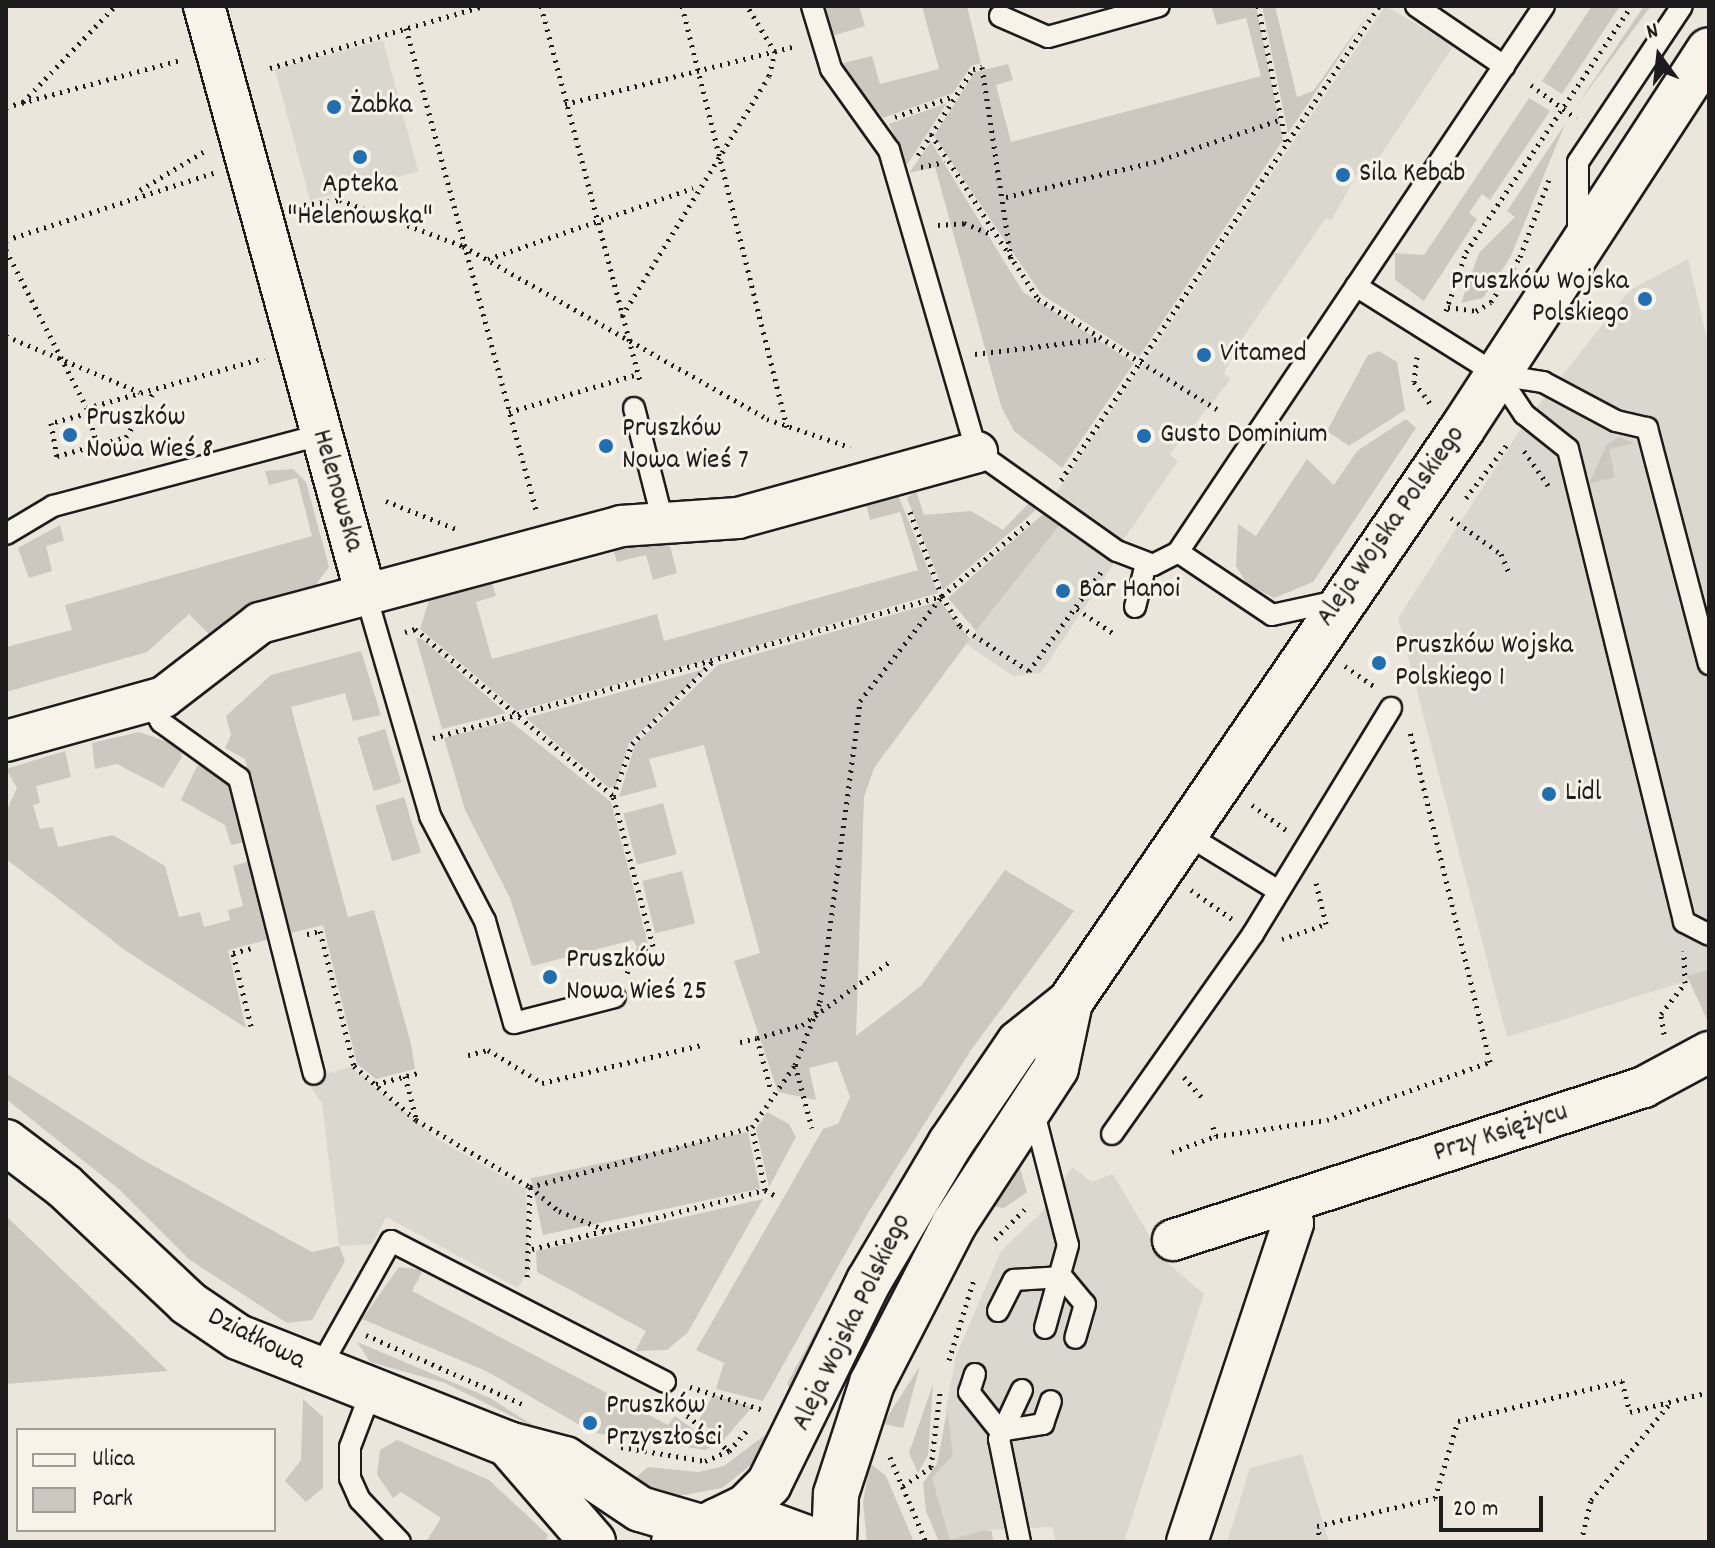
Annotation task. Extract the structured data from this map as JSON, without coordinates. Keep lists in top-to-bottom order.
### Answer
{
  "streets": {
    "main road": ["Aleja Wojska Polskiego", "Działkowa"],
    "street": ["Helenowska", "Przy Księżycu"]
  },
  "crossings": [
    ["Aleja Wojska Polskiego", "Działkowa"]
  ],
  "places": [
    "Żabka",
    "Apteka \"Helenowska\"",
    "Sila Kebab",
    "Pruszków Wojska Polskiego",
    "Vitamed",
    "Pruszków Nowa Wieś 8",
    "Gusto Dominium",
    "Pruszków Nowa Wieś 7",
    "Bar Hanoi",
    "Pruszków Wojska Polskiego 1",
    "Lidl",
    "Pruszków Nowa Wieś 25",
    "Pruszków Przyszłości"
  ],
  "legend": ["Ulica", "Park"],
  "scale_bar": "20 m",
  "north": "top"
}
